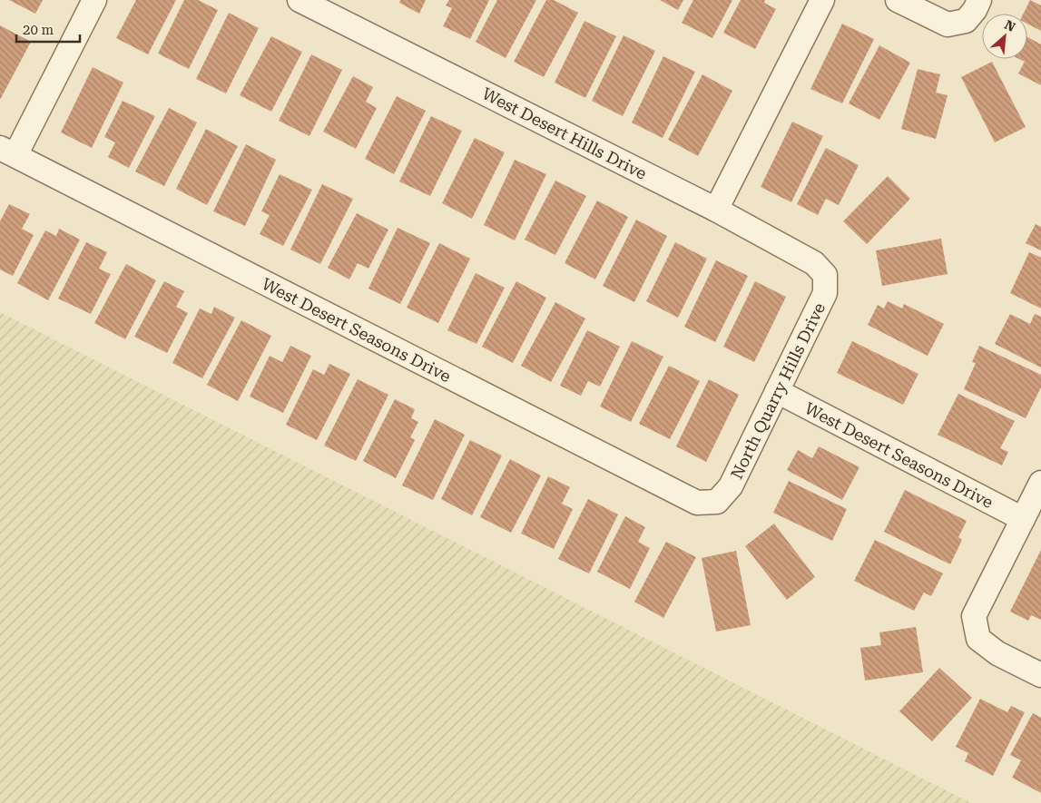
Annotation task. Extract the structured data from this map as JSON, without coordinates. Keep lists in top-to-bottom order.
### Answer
{
  "streets": {
    "street": ["West Desert Hills Drive", "West Desert Seasons Drive", "North Quarry Hills Drive"]
  },
  "crossings": [
    ["West Desert Hills Drive", "North Quarry Hills Drive"],
    ["West Desert Seasons Drive", "North Quarry Hills Drive"]
  ],
  "scale_bar": "20 m",
  "north": "top right"
}
